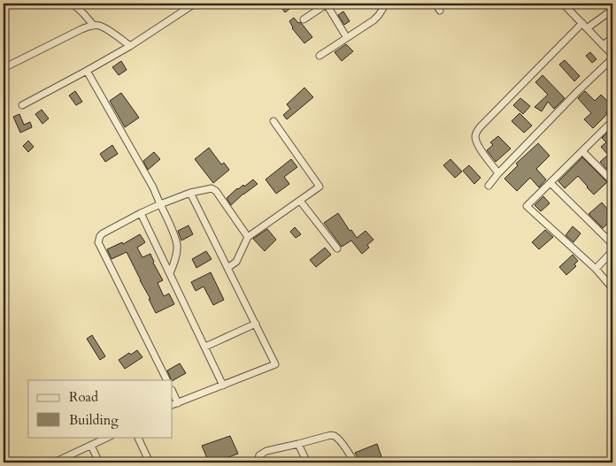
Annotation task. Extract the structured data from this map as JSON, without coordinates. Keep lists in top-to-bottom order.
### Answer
{
  "legend": ["Road", "Building"]
}
